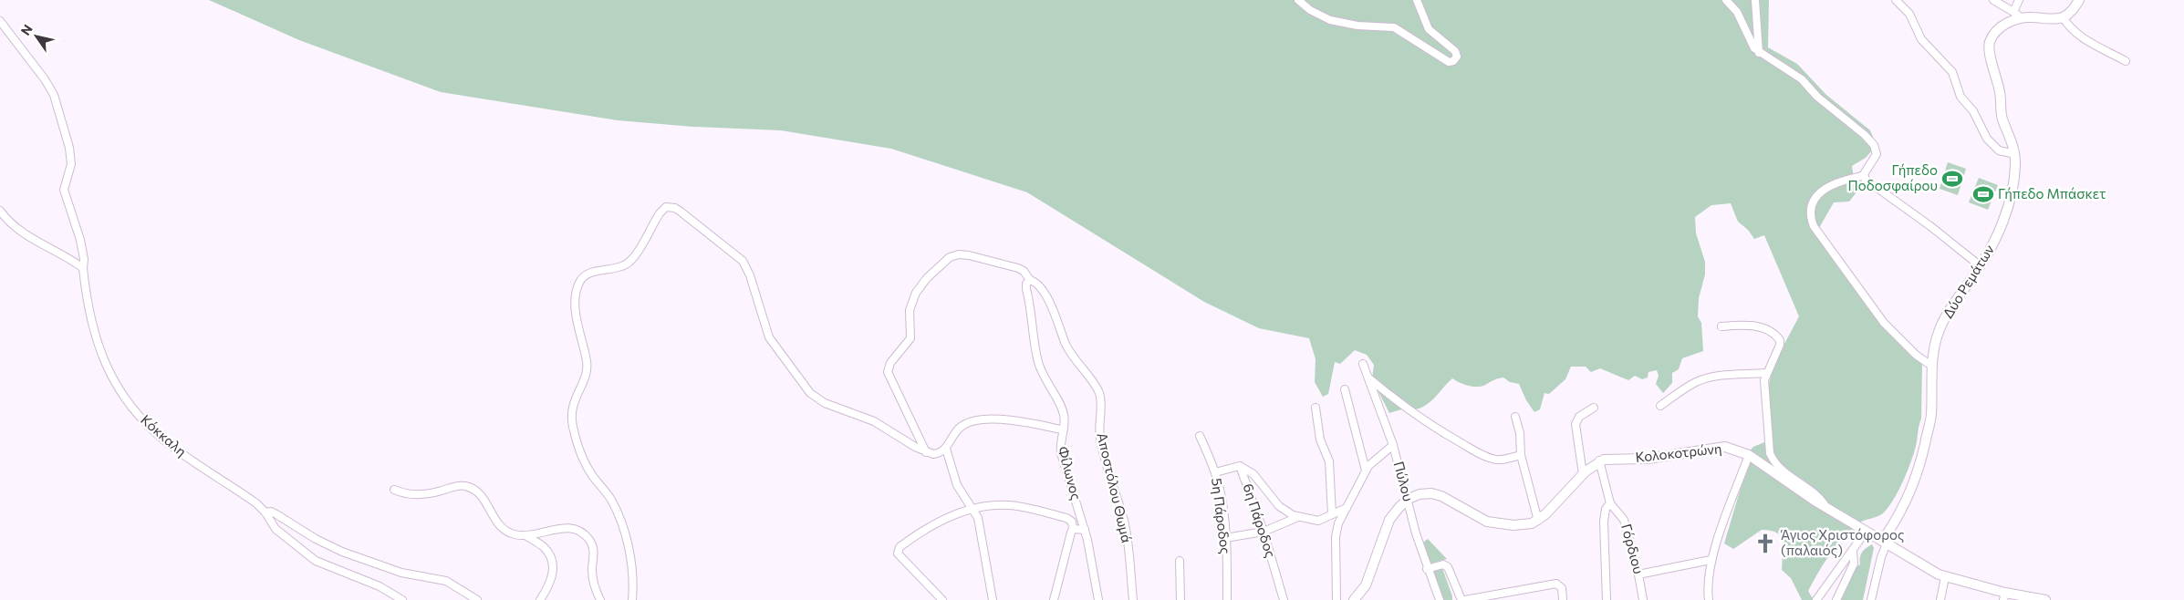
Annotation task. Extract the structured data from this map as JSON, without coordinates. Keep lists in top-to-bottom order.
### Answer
{
  "streets": {
    "street": [
      "Δύο Ρεμάτων",
      "Κόκκαλη",
      "Κολοκοτρώνη",
      "Φίλωνος",
      "Πύλου",
      "Αποστόλου Θωμά",
      "5η Πάροδος",
      "6η Πάροδος",
      "Γόρδιου"
    ]
  },
  "crossings": [
    ["Δύο Ρεμάτων", "Κολοκοτρώνη"],
    ["Κολοκοτρώνη", "Γόρδιου"],
    ["Φίλωνος", "Αποστόλου Θωμά"],
    ["5η Πάροδος", "6η Πάροδος"]
  ],
  "places": {
    "sports": ["Γήπεδο Ποδοσφαίρου", "Γήπεδο Μπάσκετ"],
    "church": ["Άγιος Χριστόφορος (παλαιός)"]
  },
  "north": "top left"
}
